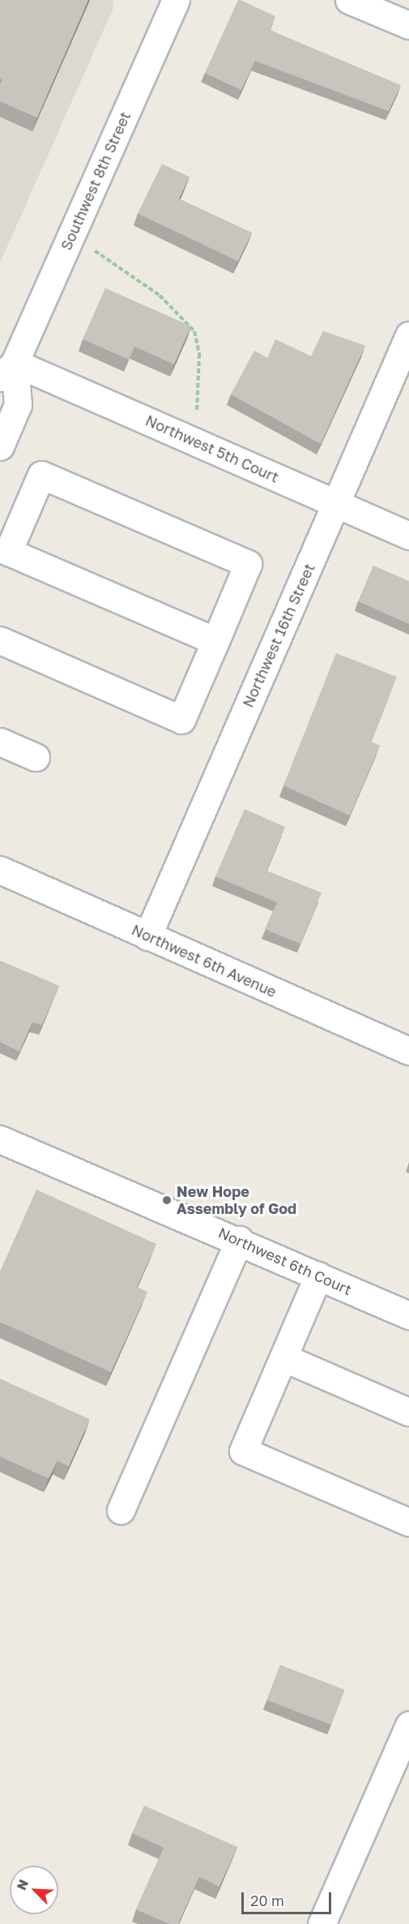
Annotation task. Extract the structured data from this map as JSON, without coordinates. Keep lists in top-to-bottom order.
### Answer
{
  "streets": {
    "street": [
      "Southwest 8th Street",
      "Northwest 5th Court",
      "Northwest 16th Street",
      "Northwest 6th Avenue",
      "Northwest 6th Court"
    ]
  },
  "crossings": [
    ["Southwest 8th Street", "Northwest 5th Court"],
    ["Northwest 5th Court", "Northwest 16th Street"],
    ["Northwest 16th Street", "Northwest 6th Avenue"]
  ],
  "places": ["New Hope Assembly of God"],
  "scale_bar": "20 m",
  "north": "top left"
}
